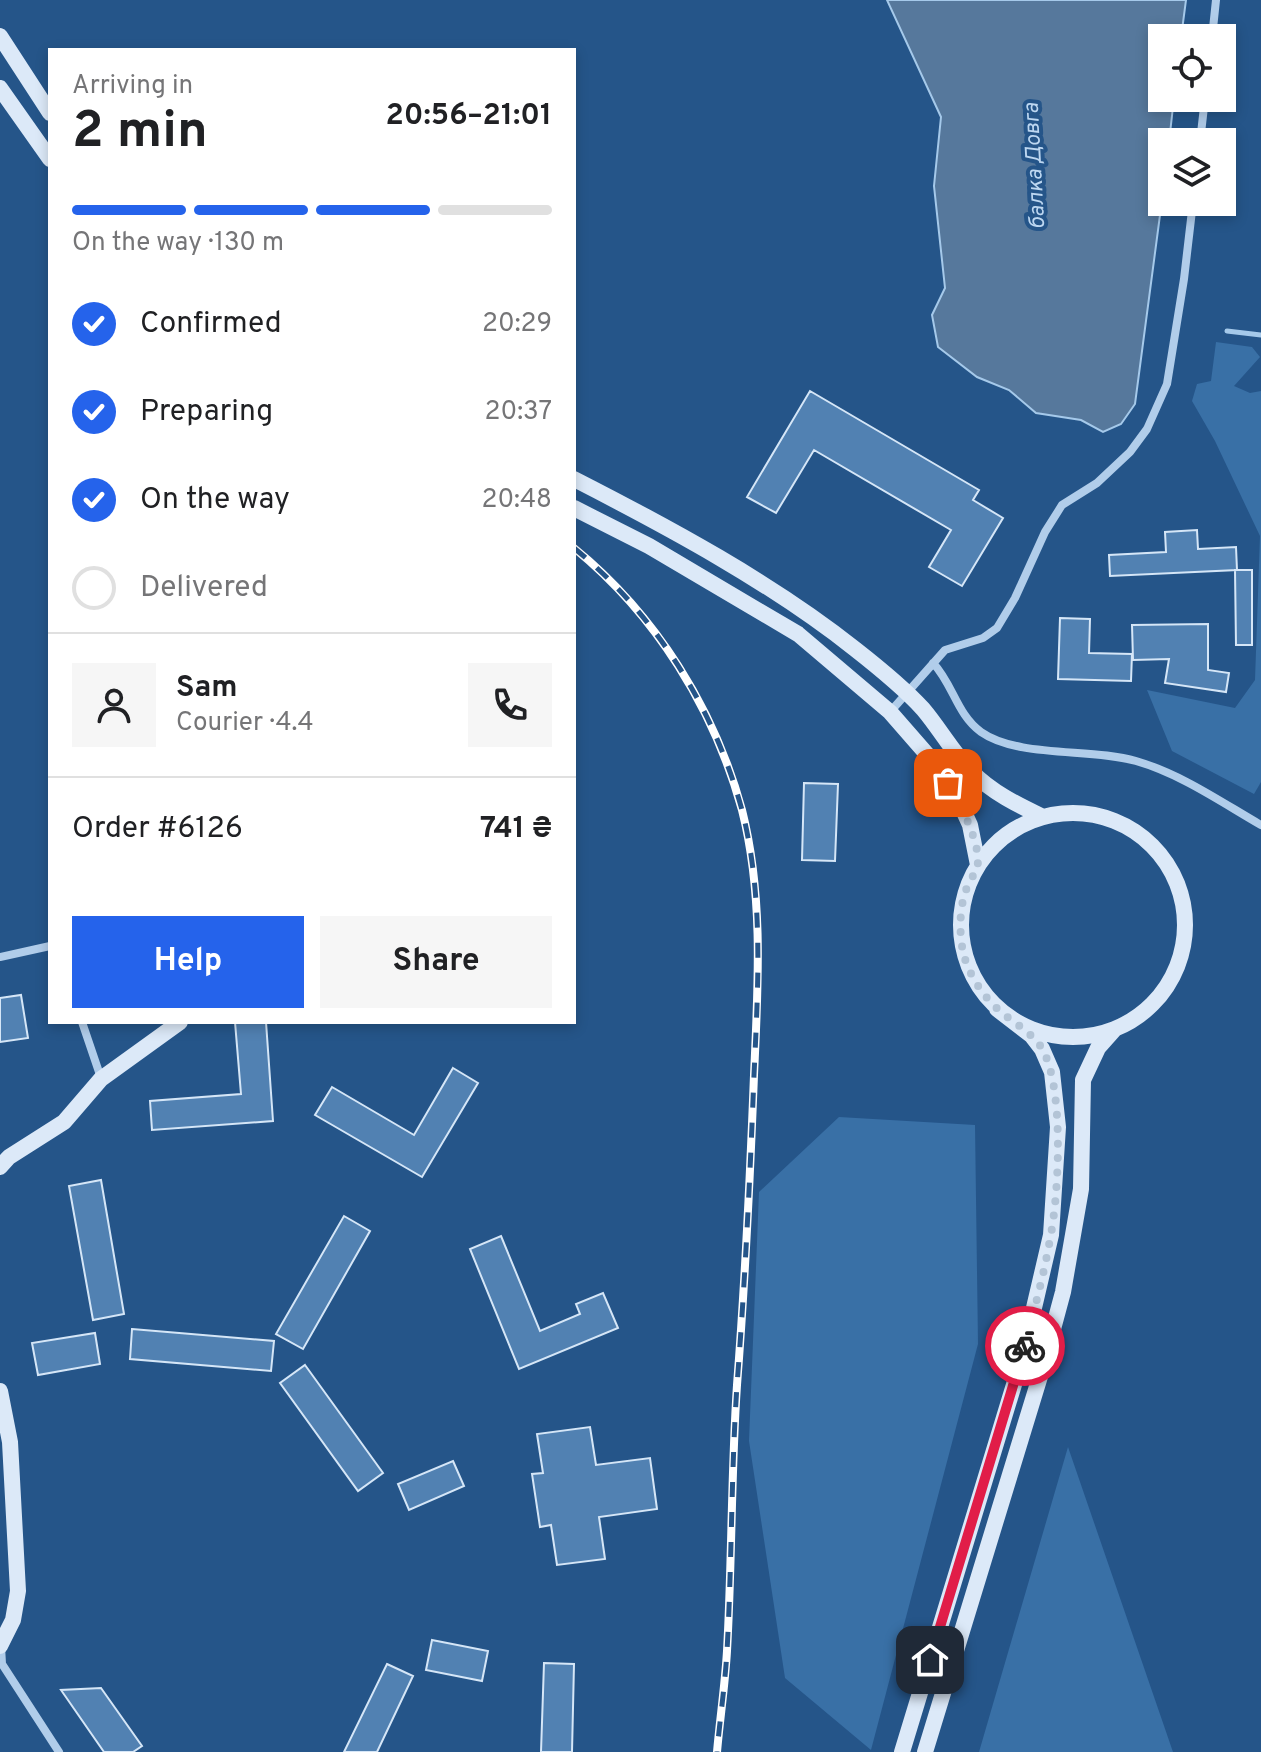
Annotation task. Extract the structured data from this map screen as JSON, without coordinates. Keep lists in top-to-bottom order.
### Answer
{
  "water": ["балка Довга"],
  "page": {
    "heading": ["2 min", "Arriving in", "20:56–21:01"],
    "panel": [
      "Sam",
      "Courier · 4.4",
      "Order #6126",
      "741 ₴"
    ],
    "bar": "On the way · 130 m",
    "list": [
      ["Confirmed", "20:29"],
      ["Preparing", "20:37"],
      ["On the way", "20:48"],
      "Delivered"
    ],
    "buttons": ["Help", "Share"]
  }
}
